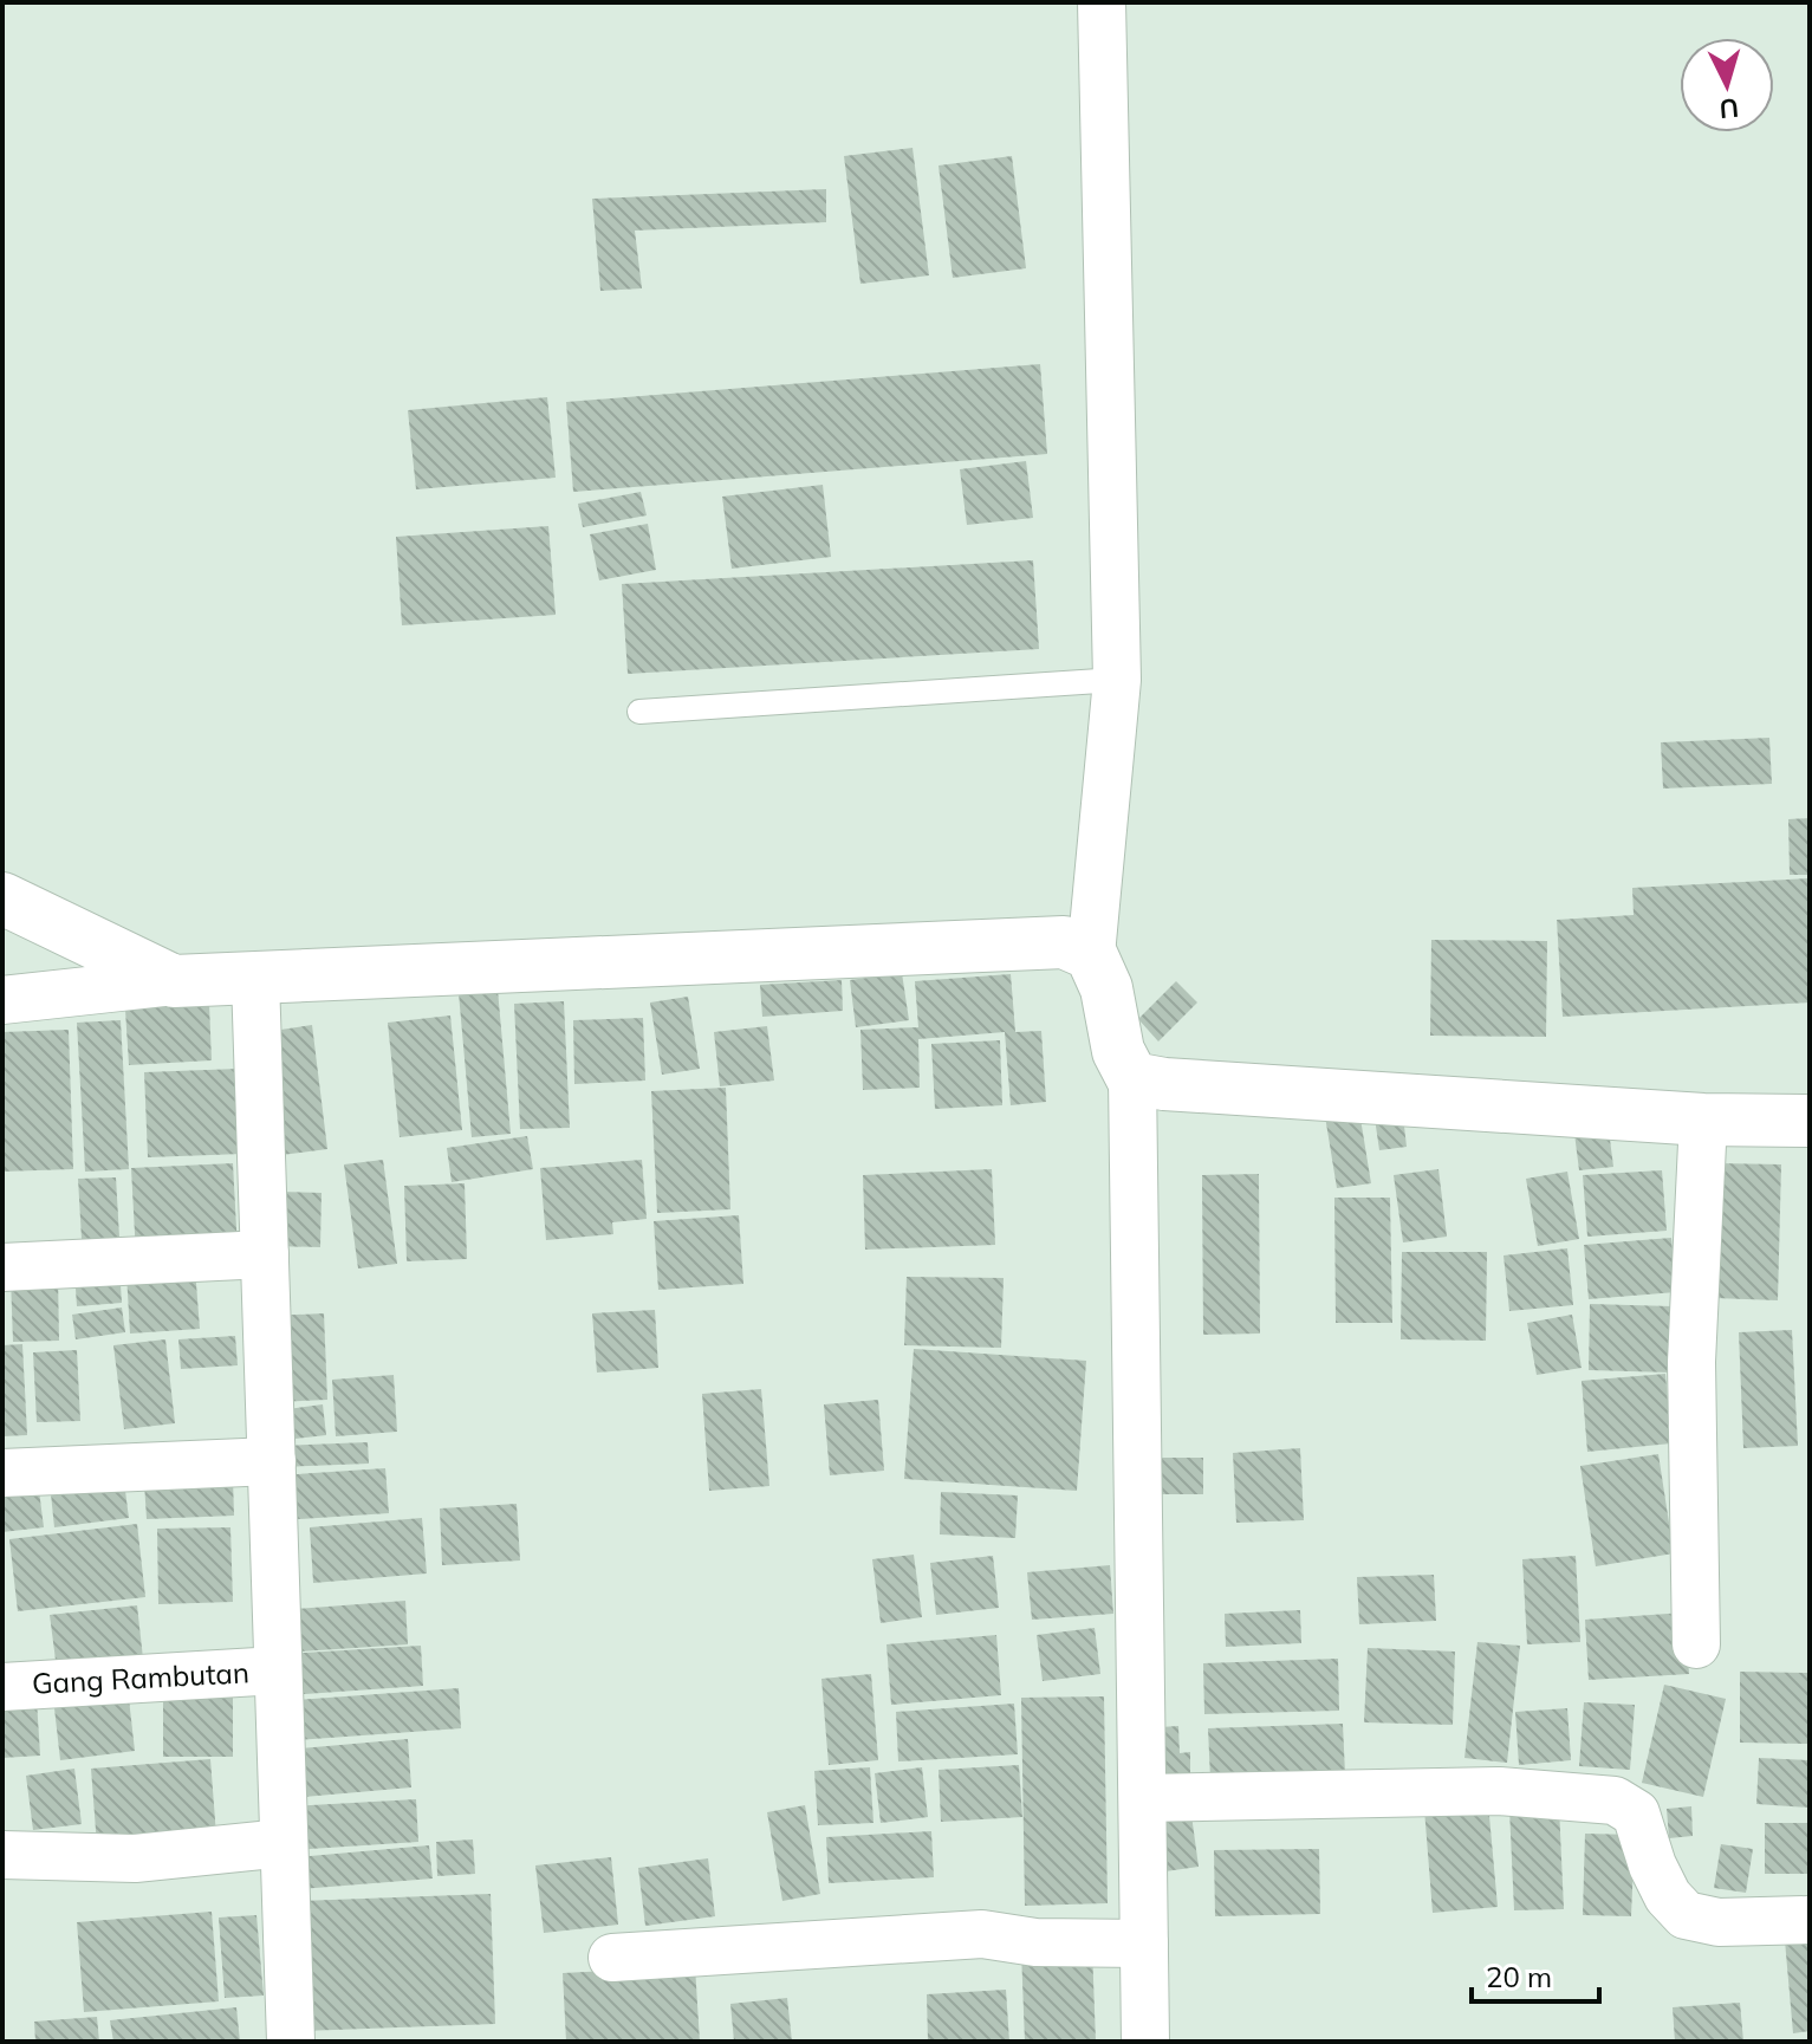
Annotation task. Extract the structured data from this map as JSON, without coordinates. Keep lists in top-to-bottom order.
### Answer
{
  "streets": {
    "street": ["Gang Rambutan"]
  },
  "scale_bar": "20 m",
  "north": "bottom"
}
